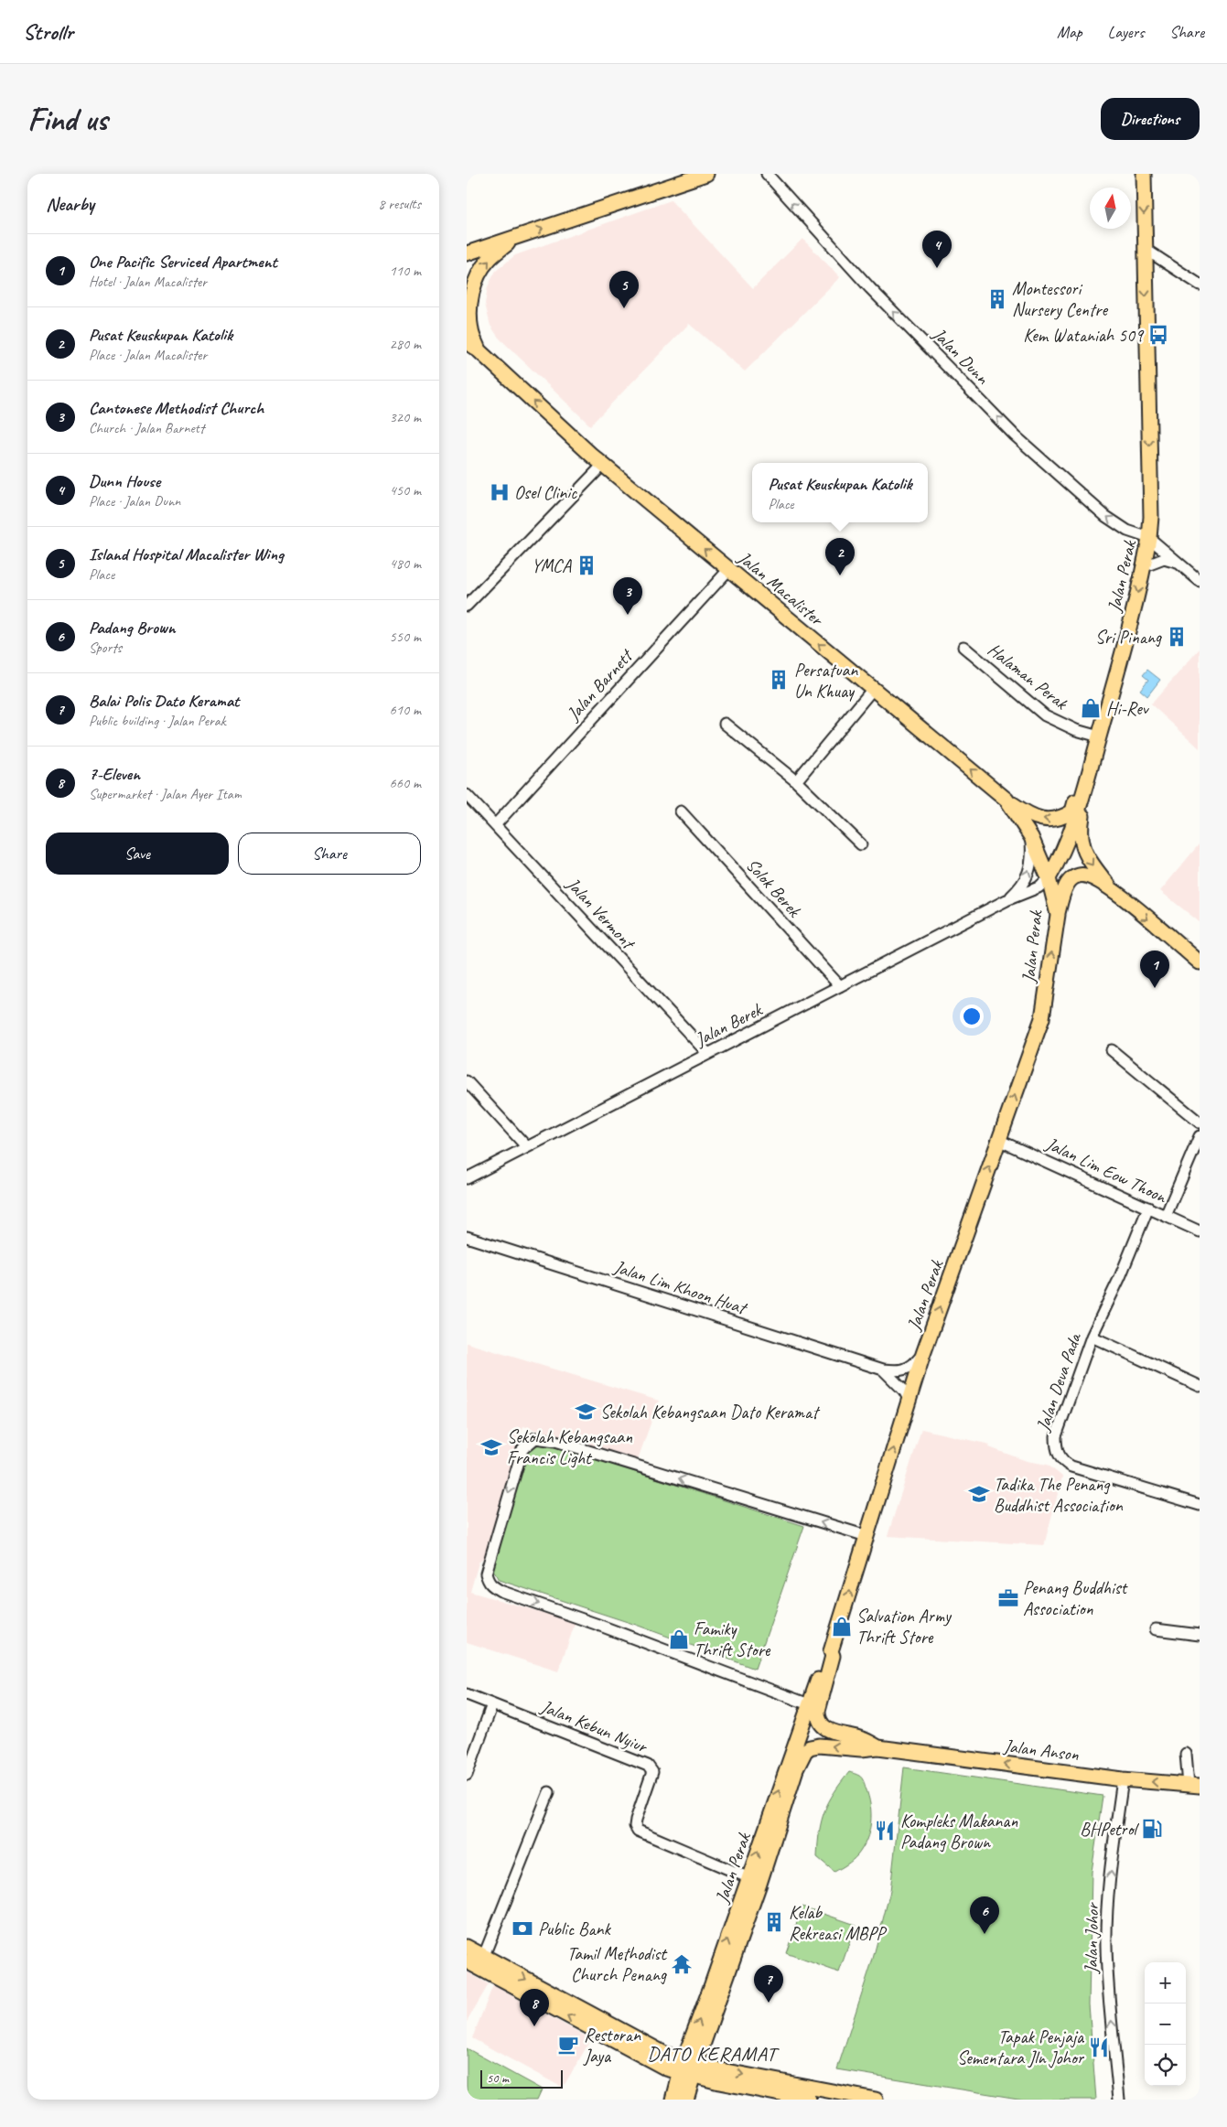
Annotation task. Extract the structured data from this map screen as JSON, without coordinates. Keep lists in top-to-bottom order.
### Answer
{
  "streets": {
    "main road": ["Jalan Perak", "Jalan Macalister", "Jalan Anson"],
    "street": [
      "Jalan Dunn",
      "Halaman Perak",
      "Jalan Barnett",
      "Solok Berek",
      "Jalan Vermont",
      "Jalan Berek",
      "Jalan Lim Eow Thoon",
      "Jalan Lim Khoon Huat",
      "Jalan Deva Pada",
      "Jalan Kebun Nyiur",
      "Jalan Johor"
    ]
  },
  "crossings": [
    ["Jalan Dunn", "Jalan Perak"],
    ["Jalan Perak", "Jalan Macalister"],
    ["Jalan Perak", "Halaman Perak"],
    ["Jalan Perak", "Jalan Berek"],
    ["Jalan Perak", "Jalan Lim Eow Thoon"],
    ["Jalan Perak", "Jalan Lim Khoon Huat"],
    ["Jalan Perak", "Jalan Kebun Nyiur"],
    ["Jalan Perak", "Jalan Anson"],
    ["Jalan Macalister", "Jalan Barnett"],
    ["Jalan Macalister", "Jalan Berek"],
    ["Jalan Barnett", "Jalan Vermont"],
    ["Solok Berek", "Jalan Berek"],
    ["Jalan Vermont", "Jalan Berek"],
    ["Jalan Lim Eow Thoon", "Jalan Deva Pada"],
    ["Jalan Anson", "Jalan Johor"]
  ],
  "one_way": [
    "Jalan Dunn",
    "Jalan Macalister",
    "Jalan Anson",
    "Jalan Johor"
  ],
  "districts": ["DATO KERAMAT"],
  "places": {
    "building": [
      "Montessori Nursery Centre",
      "YMCA",
      "Sri Pinang",
      "Persatuan Un Khuay",
      "Kelab Rekreasi MBPP"
    ],
    "bus stop": ["Kem Wataniah 509"],
    "hospital": ["Osel Clinic"],
    "shop": ["Hi-Rev", "Salvation Army Thrift Store", "Famiky Thrift Store"],
    "school or university": ["Sekolah Kebangsaan Dato Keramat", "Sekolah Kebangsaan Francis Light", "Tadika The Penang Buddhist Association"],
    "office": ["Penang Buddhist Association"],
    "fuel station": ["BHPetrol"],
    "restaurant": ["Kompleks Makanan Padang Brown", "Tapak Penjaja Sementara Jln Johor"],
    "bank": ["Public Bank"],
    "temple": ["Tamil Methodist Church Penang"],
    "cafe": ["Restoran Jaya"]
  },
  "scale_bar": "50 m",
  "north": "top",
  "page": {
    "header": "Strollr",
    "nav": ["Map", "Layers", "Share"],
    "buttons": [
      "Directions",
      ["Save", "Share"]
    ],
    "title": "Find us",
    "heading": ["Nearby", "8 results"],
    "pins": [
      "4",
      "5",
      "2",
      "3",
      "1",
      "6",
      "7",
      "8"
    ],
    "list": [
      {
        "mark": "1",
        "name": "One Pacific Serviced Apartment",
        "note": "Hotel · Jalan Macalister",
        "value": "110 m"
      },
      {
        "mark": "2",
        "name": "Pusat Keuskupan Katolik",
        "note": "Place · Jalan Macalister",
        "value": "280 m"
      },
      {
        "mark": "3",
        "name": "Cantonese Methodist Church",
        "note": "Church · Jalan Barnett",
        "value": "320 m"
      },
      {
        "mark": "4",
        "name": "Dunn House",
        "note": "Place · Jalan Dunn",
        "value": "450 m"
      },
      {
        "mark": "5",
        "name": "Island Hospital Macalister Wing",
        "note": "Place",
        "value": "480 m"
      },
      {
        "mark": "6",
        "name": "Padang Brown",
        "note": "Sports",
        "value": "550 m"
      },
      {
        "mark": "7",
        "name": "Balai Polis Dato Keramat",
        "note": "Public building · Jalan Perak",
        "value": "610 m"
      },
      {
        "mark": "8",
        "name": "7-Eleven",
        "note": "Supermarket · Jalan Ayer Itam",
        "value": "660 m"
      }
    ],
    "popup": ["Pusat Keuskupan Katolik", "Place"],
    "map_buttons": ["+", "−"],
    "scale": "50 m"
  }
}
